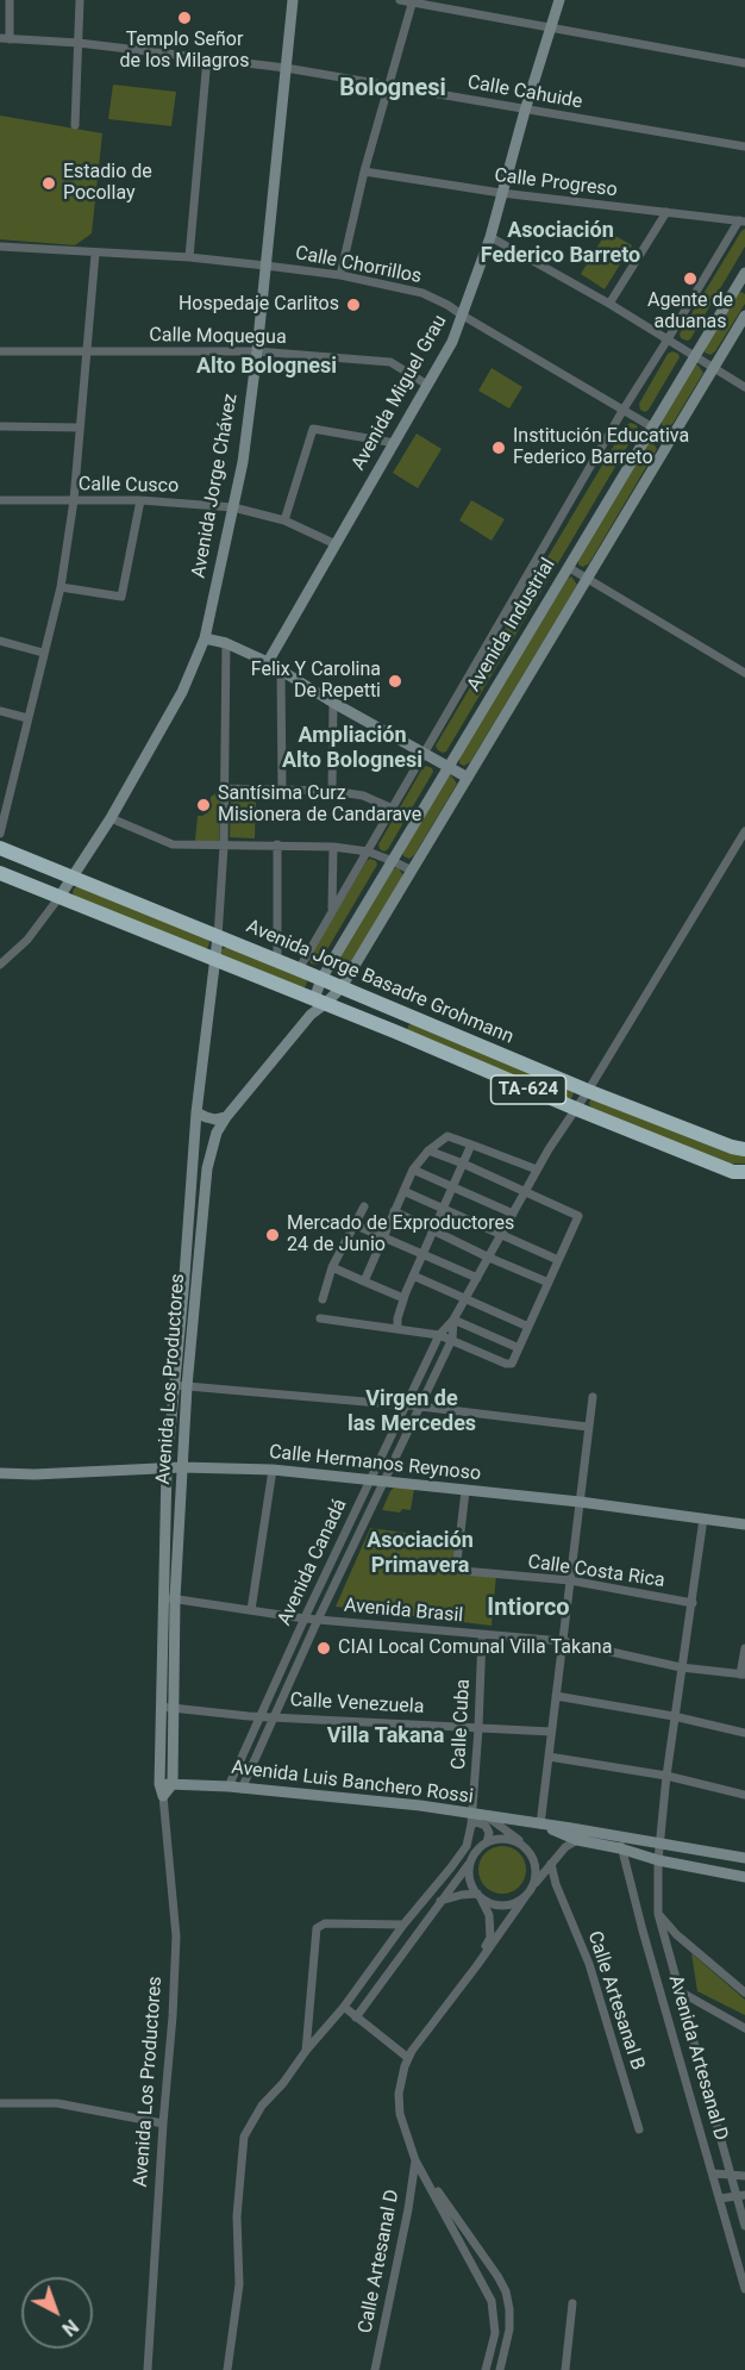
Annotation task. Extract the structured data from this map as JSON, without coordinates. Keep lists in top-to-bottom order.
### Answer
{
  "streets": {
    "highway": ["Avenida Jorge Basadre Grohmann", "TA-624"],
    "street": [
      "Calle Cahuide",
      "Calle Progreso",
      "Calle Chorrillos",
      "Calle Moquegua",
      "Avenida Miguel Grau",
      "Calle Cusco",
      "Avenida Jorge Chávez",
      "Avenida Industrial",
      "Avenida Los Productores",
      "Calle Hermanos Reynoso",
      "Avenida Canadá",
      "Calle Costa Rica",
      "Avenida Brasil",
      "Calle Venezuela",
      "Calle Cuba",
      "Avenida Luis Banchero Rossi",
      "Calle Artesanal B",
      "Avenida Artesanal D",
      "Calle Artesanal D"
    ]
  },
  "crossings": [
    ["Calle Cahuide", "Avenida Miguel Grau"],
    ["Calle Cahuide", "Avenida Jorge Chávez"],
    ["Calle Progreso", "Avenida Miguel Grau"],
    ["Calle Chorrillos", "Avenida Miguel Grau"],
    ["Calle Chorrillos", "Avenida Jorge Chávez"],
    ["Calle Chorrillos", "Avenida Industrial"],
    ["Calle Moquegua", "Avenida Miguel Grau"],
    ["Calle Moquegua", "Avenida Jorge Chávez"],
    ["Avenida Miguel Grau", "Calle Cusco"],
    ["Calle Cusco", "Avenida Jorge Chávez"],
    ["Avenida Jorge Chávez", "Avenida Jorge Basadre Grohmann"],
    ["Avenida Industrial", "Avenida Jorge Basadre Grohmann"],
    ["Avenida Industrial", "Avenida Los Productores"],
    ["Avenida Jorge Basadre Grohmann", "Avenida Los Productores"],
    ["Avenida Los Productores", "Calle Hermanos Reynoso"],
    ["Avenida Los Productores", "Avenida Brasil"],
    ["Avenida Los Productores", "Calle Venezuela"],
    ["Avenida Los Productores", "Avenida Luis Banchero Rossi"],
    ["Calle Hermanos Reynoso", "Avenida Canadá"],
    ["Calle Hermanos Reynoso", "Calle Costa Rica"],
    ["Calle Hermanos Reynoso", "Avenida Artesanal D"],
    ["Avenida Canadá", "Avenida Brasil"],
    ["Avenida Canadá", "Calle Venezuela"],
    ["Avenida Canadá", "Avenida Luis Banchero Rossi"],
    ["Calle Costa Rica", "Avenida Artesanal D"],
    ["Avenida Brasil", "Calle Cuba"],
    ["Avenida Brasil", "Avenida Artesanal D"],
    ["Calle Venezuela", "Calle Cuba"],
    ["Calle Cuba", "Avenida Luis Banchero Rossi"],
    ["Avenida Luis Banchero Rossi", "Avenida Artesanal D"]
  ],
  "districts": [
    "Bolognesi",
    "Asociación Federico Barreto",
    "Alto Bolognesi",
    "Ampliación Alto Bolognesi",
    "Virgen de las Mercedes",
    "Asociación Primavera",
    "Intiorco",
    "Villa Takana"
  ],
  "places": [
    "Templo Señor de los Milagros",
    "Estadio de Pocollay",
    "Agente de aduanas",
    "Hospedaje Carlitos",
    "Institución Educativa Federico Barreto",
    "Felix Y Carolina De Repetti",
    "Santísima Curz Misionera de Candarave",
    "Mercado de Exproductores 24 de Junio",
    "CIAI Local Comunal Villa Takana"
  ],
  "north": "bottom right"
}
